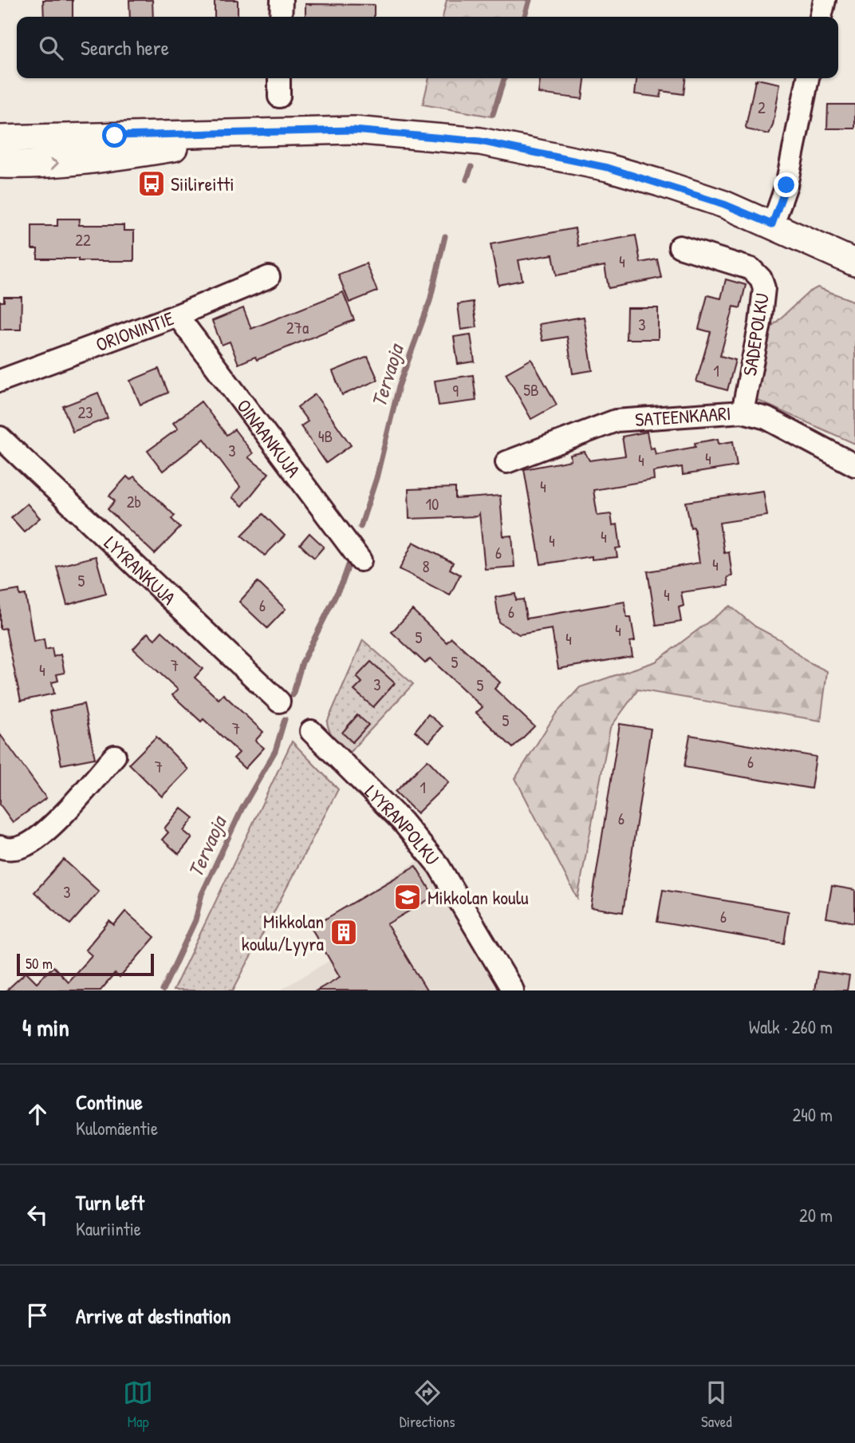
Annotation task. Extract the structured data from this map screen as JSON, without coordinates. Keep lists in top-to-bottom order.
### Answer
{
  "streets": {
    "street": [
      "ORIONINTIE",
      "SADEPOLKU",
      "SATEENKAARI",
      "OINAANKUJA",
      "LYYRANKUJA",
      "LYYRANPOLKU"
    ]
  },
  "crossings": [
    ["ORIONINTIE", "OINAANKUJA"],
    ["SADEPOLKU", "SATEENKAARI"]
  ],
  "water": ["Tervaoja"],
  "places": {
    "bus stop": ["Siilireitti"],
    "school or university": ["Mikkolan koulu"],
    "building": ["Mikkolan koulu/Lyyra"]
  },
  "house_numbers": [
    "2",
    "22",
    "4",
    "3",
    "27a",
    "1",
    "5B",
    "9",
    "23",
    "4B",
    "3",
    "4",
    "4",
    "4",
    "2b",
    "10",
    "4",
    "4",
    "6",
    "4",
    "8",
    "5",
    "4",
    "6",
    "6",
    "4",
    "5",
    "4",
    "5",
    "7",
    "4",
    "3",
    "5",
    "5",
    "7",
    "6",
    "7",
    "1",
    "6",
    "3",
    "6"
  ],
  "scale_bar": "50 m",
  "page": {
    "search": "Search here",
    "scale": "50 m",
    "heading": ["4 min", "Walk · 260 m"],
    "list": [
      ["Continue", "Kulomäentie", "240 m"],
      ["Turn left", "Kauriintie", "20 m"],
      "Arrive at destination"
    ],
    "nav": ["Map", "Directions", "Saved"]
  }
}
